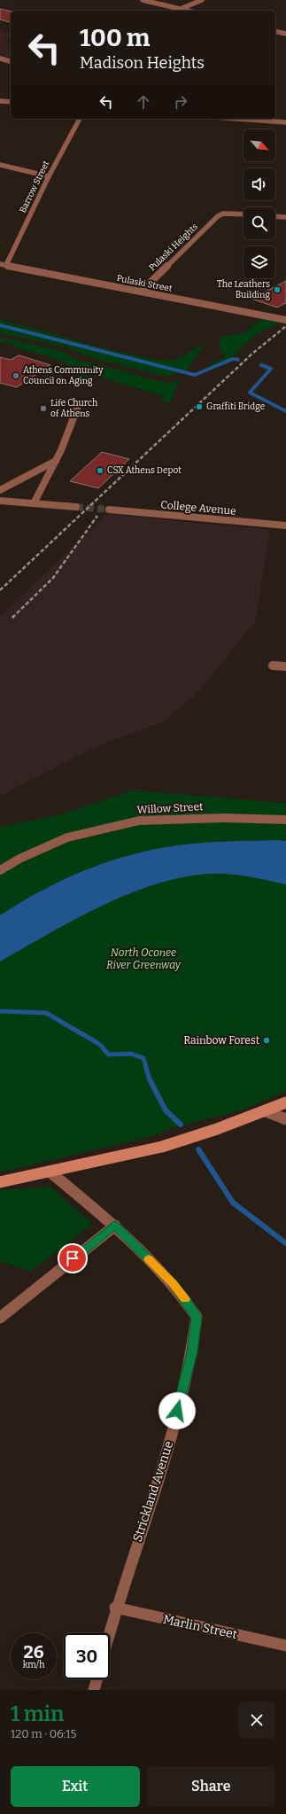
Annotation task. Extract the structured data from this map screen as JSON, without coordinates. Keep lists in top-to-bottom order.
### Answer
{
  "streets": {
    "street": [
      "Barrow Street",
      "Pulaski Heights",
      "Pulaski Street",
      "College Avenue",
      "Willow Street",
      "Strickland Avenue",
      "Marlin Street"
    ]
  },
  "crossings": [
    ["Barrow Street", "Pulaski Street"],
    ["Pulaski Heights", "Pulaski Street"],
    ["Strickland Avenue", "Marlin Street"]
  ],
  "parks": ["North Oconee River Greenway"],
  "places": [
    "The Leathers Building",
    "Athens Community Council on Aging",
    "Graffiti Bridge",
    "Life Church of Athens",
    "CSX Athens Depot",
    "Rainbow Forest"
  ],
  "north": "bottom right",
  "page": {
    "turn": ["100 m", "Madison Heights"],
    "speed": "26 km/h",
    "limit": "30",
    "heading": ["1 min", "120 m · 06:15"],
    "buttons": ["Exit", "Share"]
  }
}
